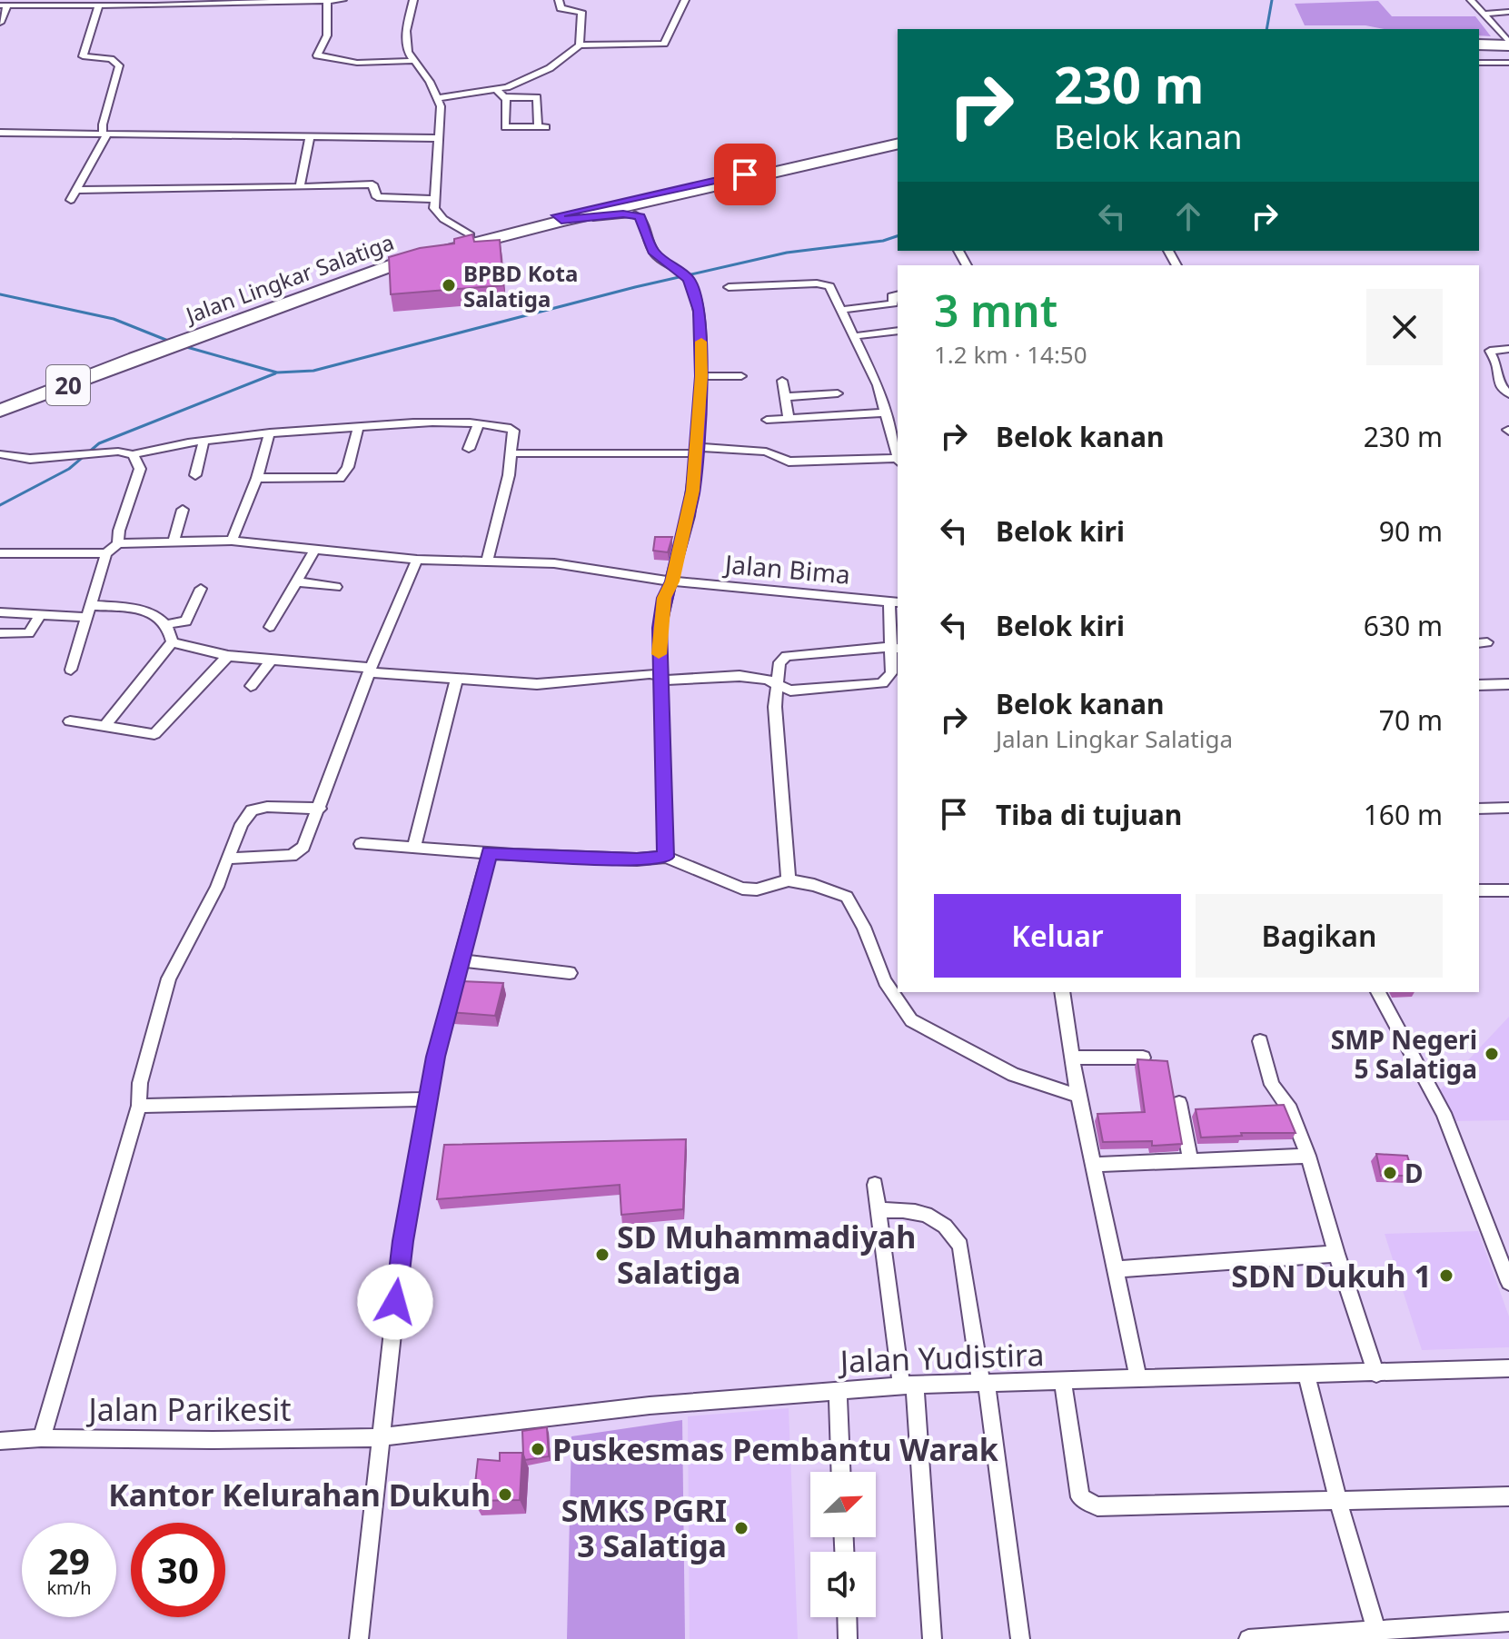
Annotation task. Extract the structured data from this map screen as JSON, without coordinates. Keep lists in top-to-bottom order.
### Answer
{
  "streets": {
    "highway": ["Jalan Lingkar Salatiga", "20"],
    "street": ["Jalan Bima", "Jalan Yudistira", "Jalan Parikesit"]
  },
  "crossings": [
    ["Jalan Yudistira", "Jalan Parikesit"]
  ],
  "places": [
    "BPBD Kota Salatiga",
    "SMP Negeri 5 Salatiga",
    "D",
    "SD Muhammadiyah Salatiga",
    "SDN Dukuh 1",
    "Puskesmas Pembantu Warak",
    "Kantor Kelurahan Dukuh",
    "SMKS PGRI 3 Salatiga"
  ],
  "north": "top right",
  "page": {
    "turn": ["230 m", "Belok kanan"],
    "heading": ["3 mnt", "1.2 km · 14:50"],
    "list": [
      {
        "name": "Belok kanan",
        "value": "230 m"
      },
      {
        "name": "Belok kiri",
        "value": "90 m"
      },
      {
        "name": "Belok kiri",
        "value": "630 m"
      },
      {
        "name": "Belok kanan",
        "note": "Jalan Lingkar Salatiga",
        "value": "70 m"
      },
      {
        "name": "Tiba di tujuan",
        "value": "160 m"
      }
    ],
    "buttons": ["Keluar", "Bagikan"],
    "speed": "29 km/h",
    "limit": "30"
  }
}
